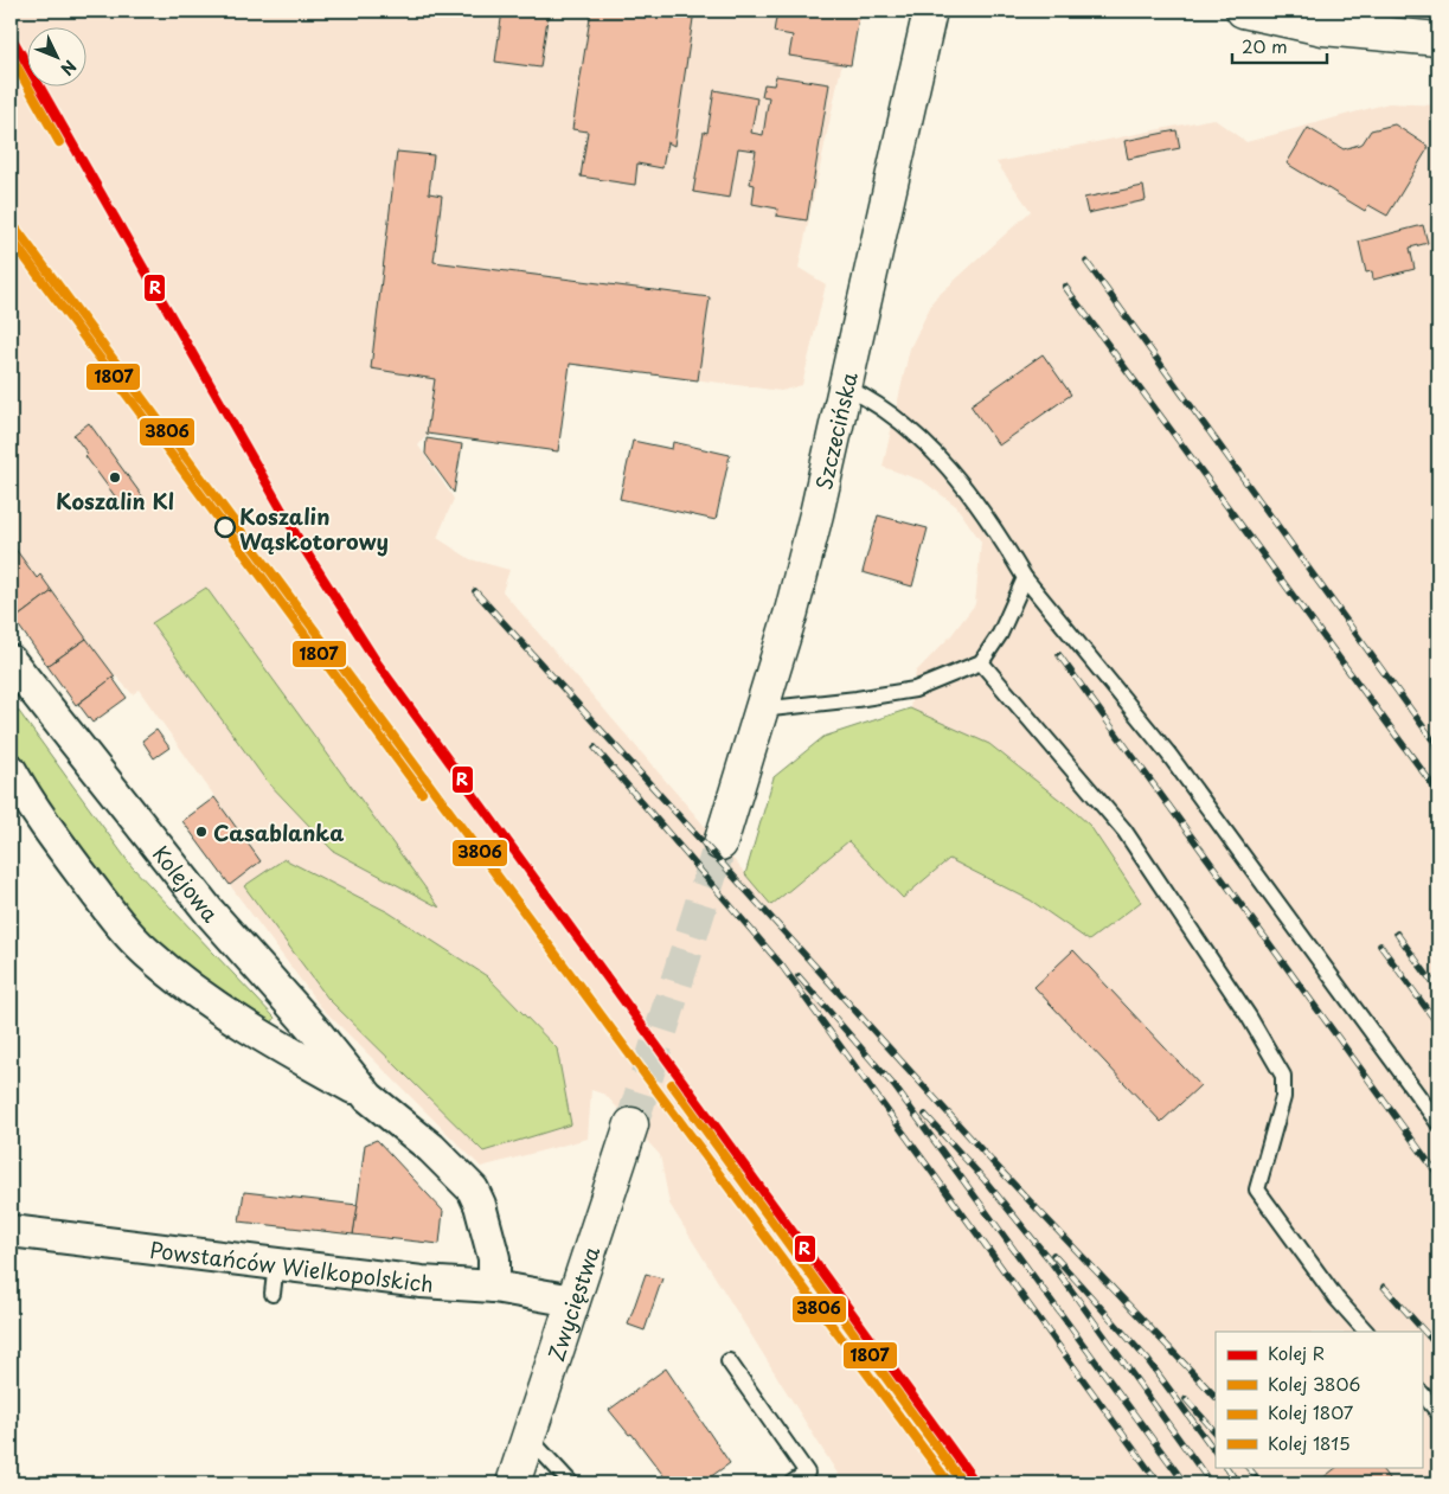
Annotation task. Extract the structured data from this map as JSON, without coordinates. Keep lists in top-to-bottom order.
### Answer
{
  "streets": {
    "street": [
      "Szczecińska",
      "Kolejowa",
      "Powstańców Wielkopolskich",
      "Zwycięstwa"
    ]
  },
  "crossings": [
    ["Kolejowa", "Powstańców Wielkopolskich"],
    ["Powstańców Wielkopolskich", "Zwycięstwa"]
  ],
  "places": ["Koszalin Kl", "Koszalin Wąskotorowy", "Casablanka"],
  "lines": [
    "rail line R",
    "rail line 1815",
    "rail line 3806",
    "rail line 1807"
  ],
  "legend": [
    "Kolej R",
    "Kolej 3806",
    "Kolej 1807",
    "Kolej 1815"
  ],
  "scale_bar": "20 m",
  "north": "bottom right"
}
